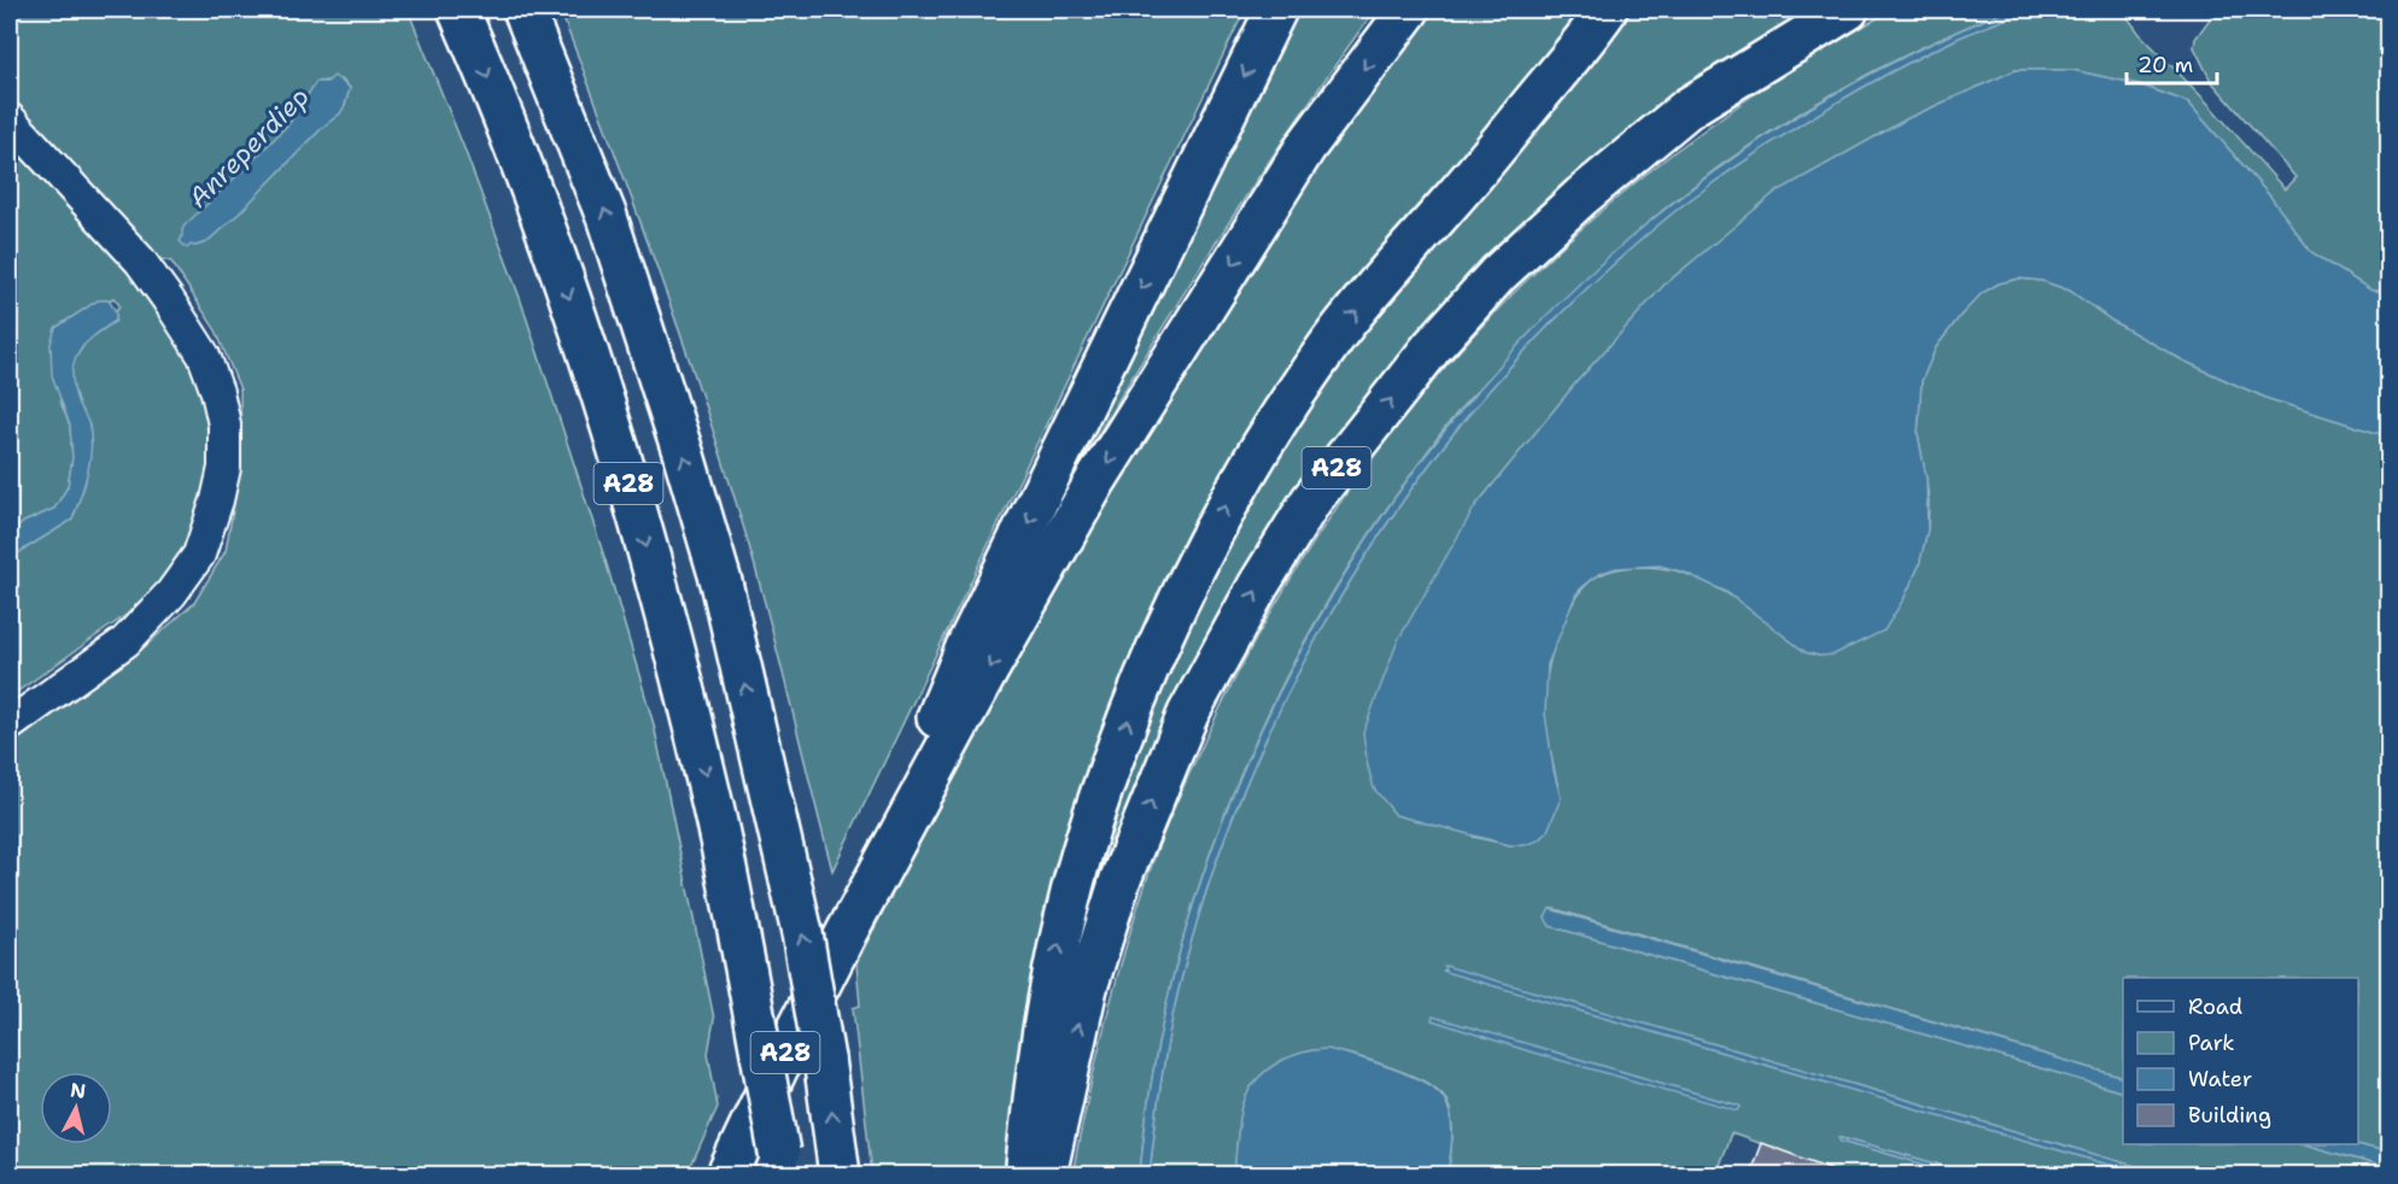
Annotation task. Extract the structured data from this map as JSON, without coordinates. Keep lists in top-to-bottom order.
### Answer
{
  "streets": {
    "highway": ["A28"]
  },
  "water": ["Anreperdiep"],
  "legend": [
    "Road",
    "Park",
    "Water",
    "Building"
  ],
  "scale_bar": "20 m",
  "north": "top"
}
